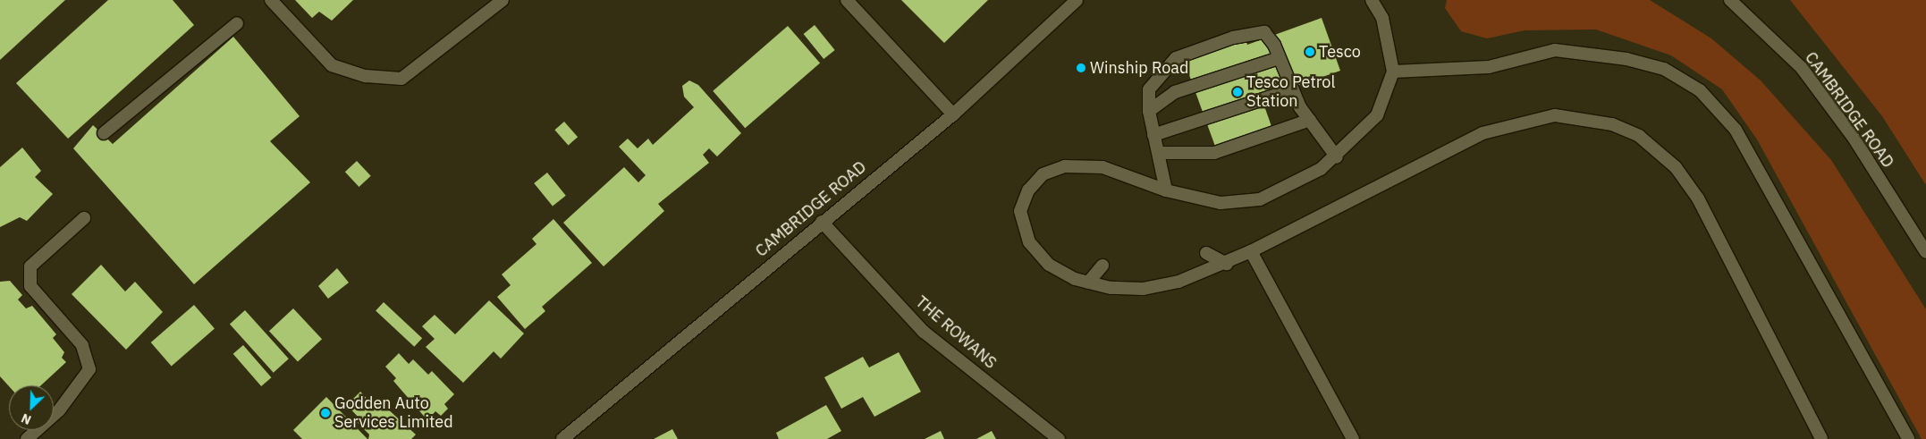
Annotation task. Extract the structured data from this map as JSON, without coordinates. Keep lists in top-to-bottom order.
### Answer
{
  "streets": {
    "street": ["CAMBRIDGE ROAD", "THE ROWANS"]
  },
  "crossings": [
    ["CAMBRIDGE ROAD", "THE ROWANS"]
  ],
  "places": [
    "Tesco",
    "Winship Road",
    "Tesco Petrol Station",
    "Godden Auto Services Limited"
  ],
  "north": "bottom left"
}
